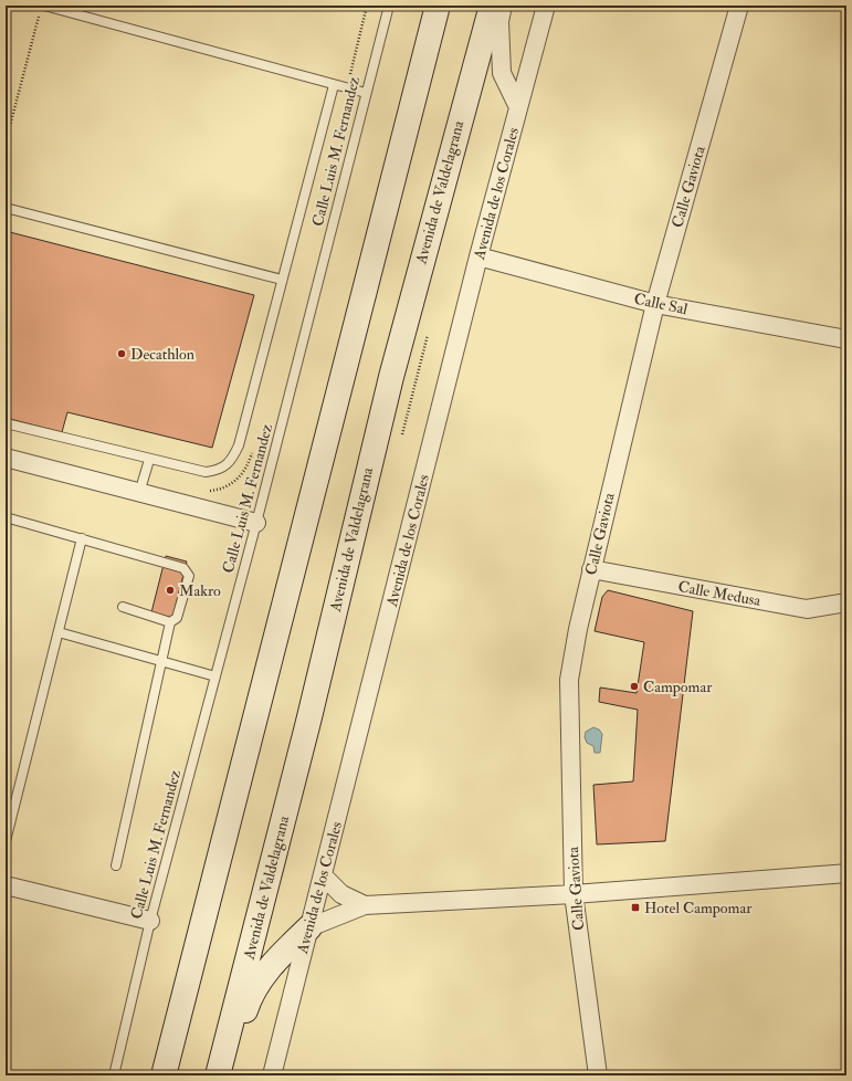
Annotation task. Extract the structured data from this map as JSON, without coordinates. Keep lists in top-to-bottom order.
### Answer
{
  "streets": {
    "main road": ["Avenida de Valdelagrana"],
    "street": [
      "Calle Gaviota",
      "Avenida de los Corales",
      "Calle Sal",
      "Calle Medusa"
    ],
    "lane": ["Calle Luis M. Fernandez"]
  },
  "crossings": [
    ["Calle Gaviota", "Calle Sal"],
    ["Calle Gaviota", "Calle Medusa"],
    ["Avenida de los Corales", "Calle Sal"]
  ],
  "places": {
    "other": ["Decathlon", "Makro", "Campomar"],
    "transit": ["Hotel Campomar"]
  }
}
